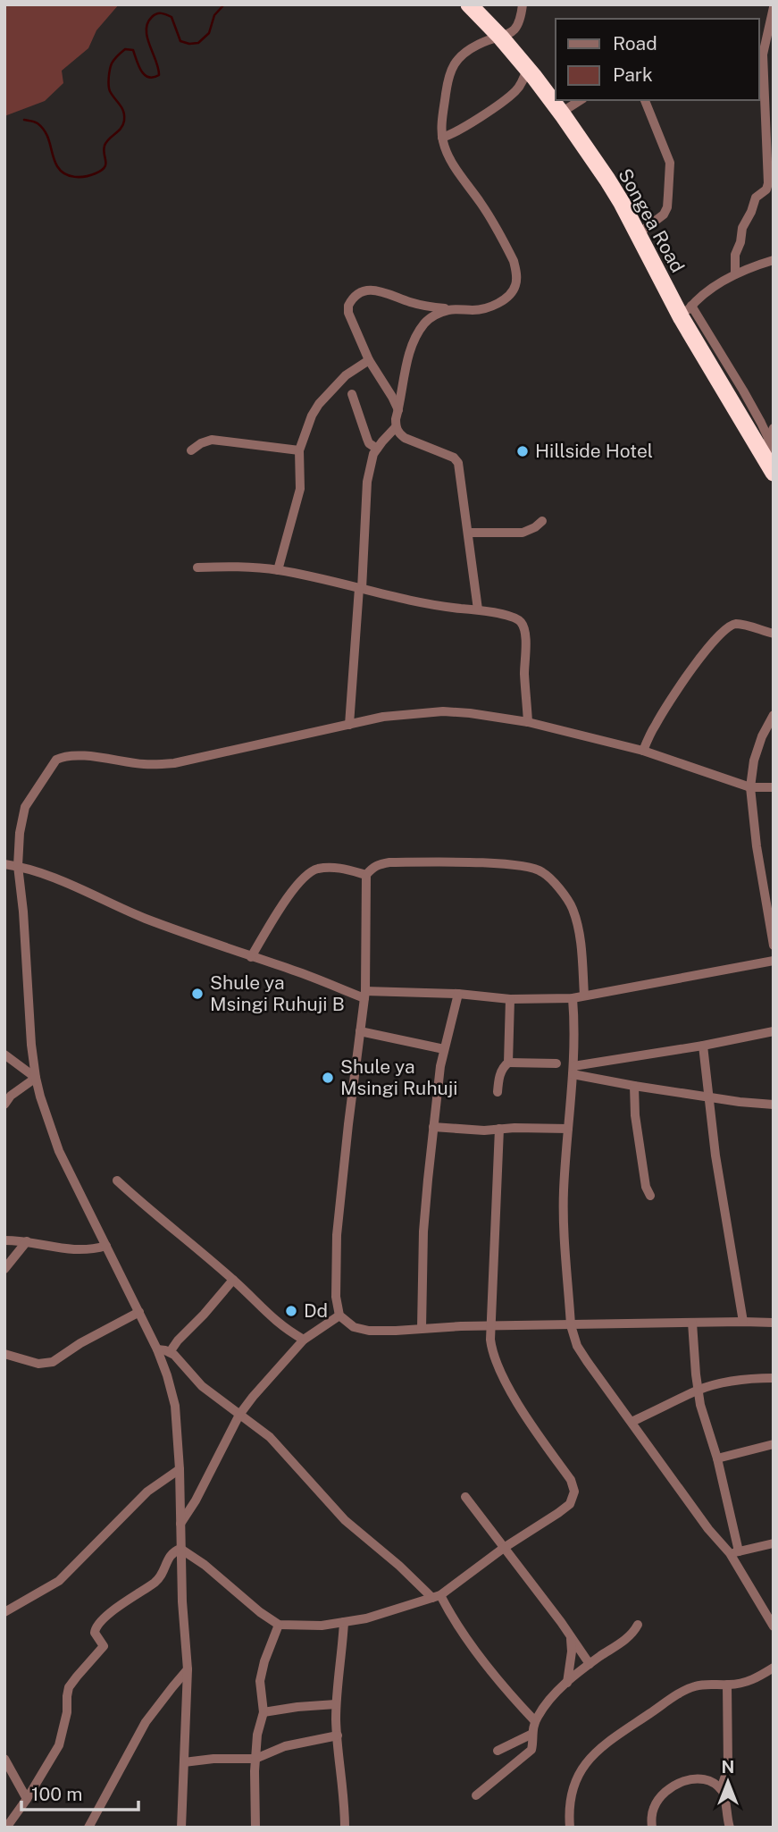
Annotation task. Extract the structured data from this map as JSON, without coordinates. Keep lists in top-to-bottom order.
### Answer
{
  "streets": {
    "highway": ["Songea Road"]
  },
  "places": [
    "Hillside Hotel",
    "Shule ya Msingi Ruhuji B",
    "Shule ya Msingi Ruhuji",
    "Dd"
  ],
  "legend": ["Road", "Park"],
  "scale_bar": "100 m",
  "north": "top"
}
